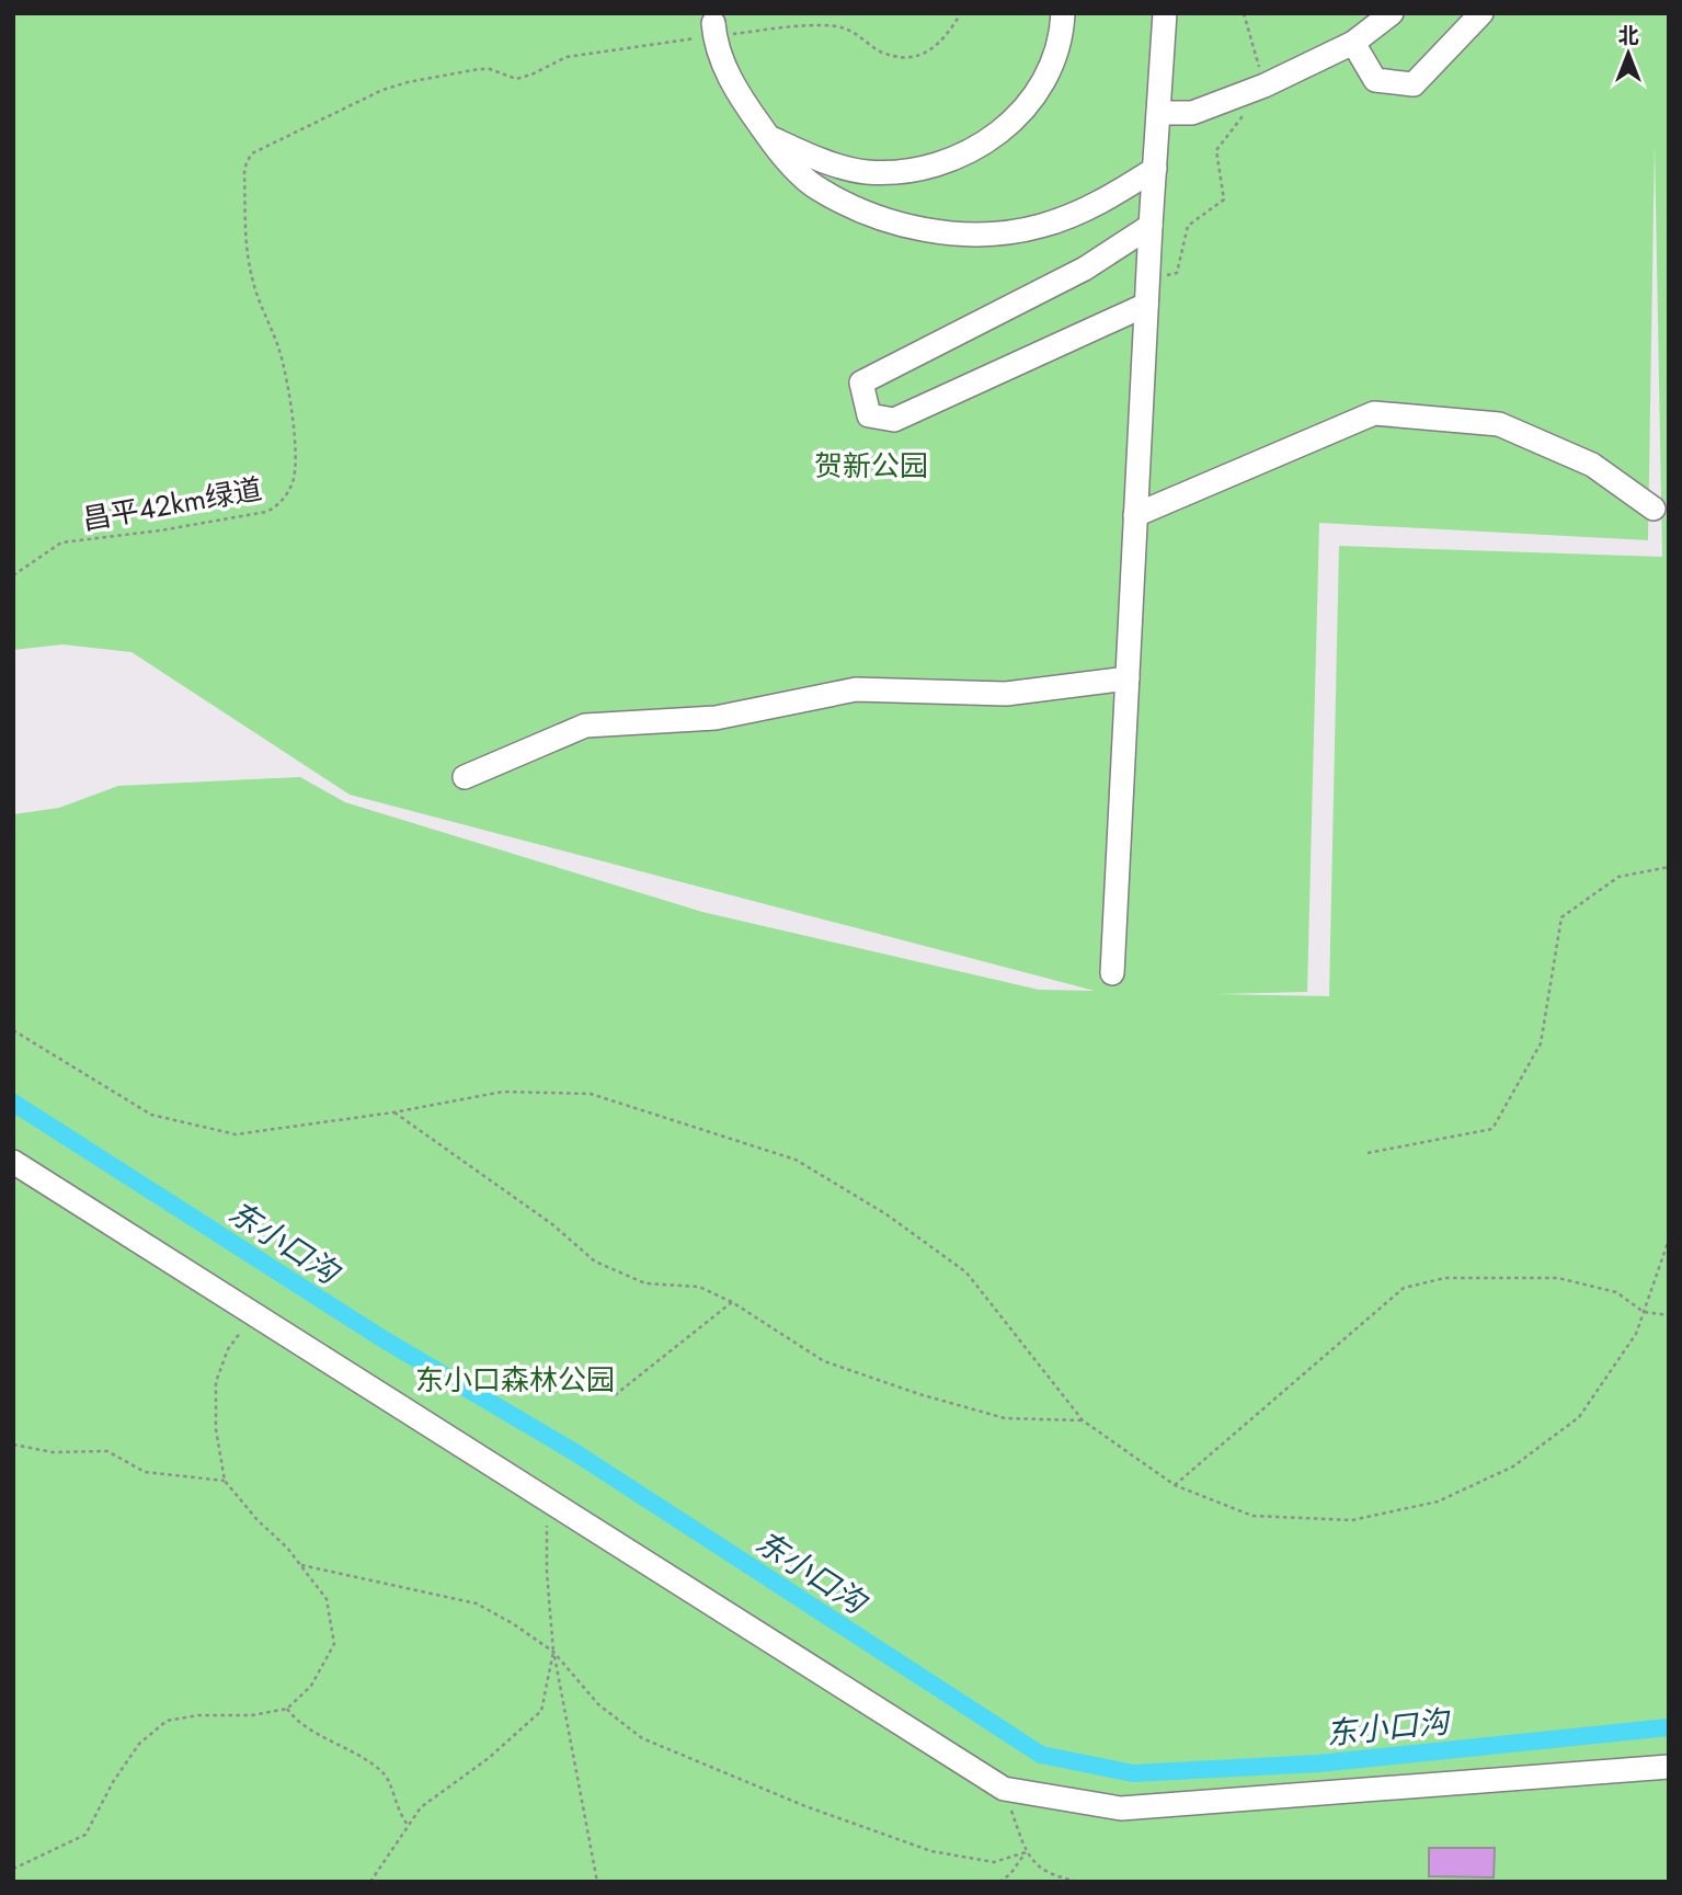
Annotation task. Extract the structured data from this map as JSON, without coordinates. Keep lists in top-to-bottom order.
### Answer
{
  "streets": {
    "path": ["昌平42km绿道"]
  },
  "water": ["东小口沟"],
  "parks": ["贺新公园", "东小口森林公园"],
  "north": "top"
}
